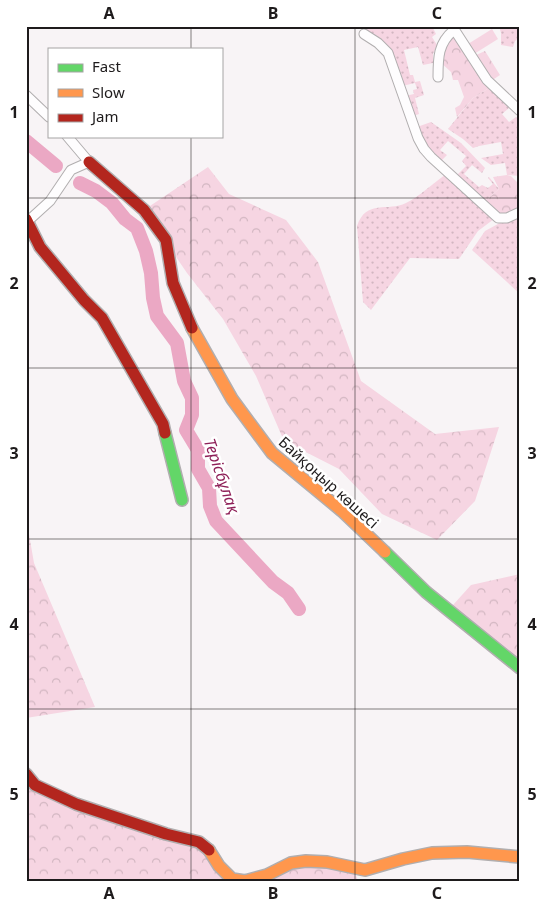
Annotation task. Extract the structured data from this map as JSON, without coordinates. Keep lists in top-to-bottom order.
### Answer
{
  "streets": {
    "street": ["Байқоңыр көшесі"]
  },
  "water": ["Терісбұлақ"],
  "legend": ["Fast", "Slow", "Jam"],
  "grid": {
    "columns": ["A", "B", "C"],
    "rows": [
      "1",
      "2",
      "3",
      "4",
      "5"
    ]
  }
}
